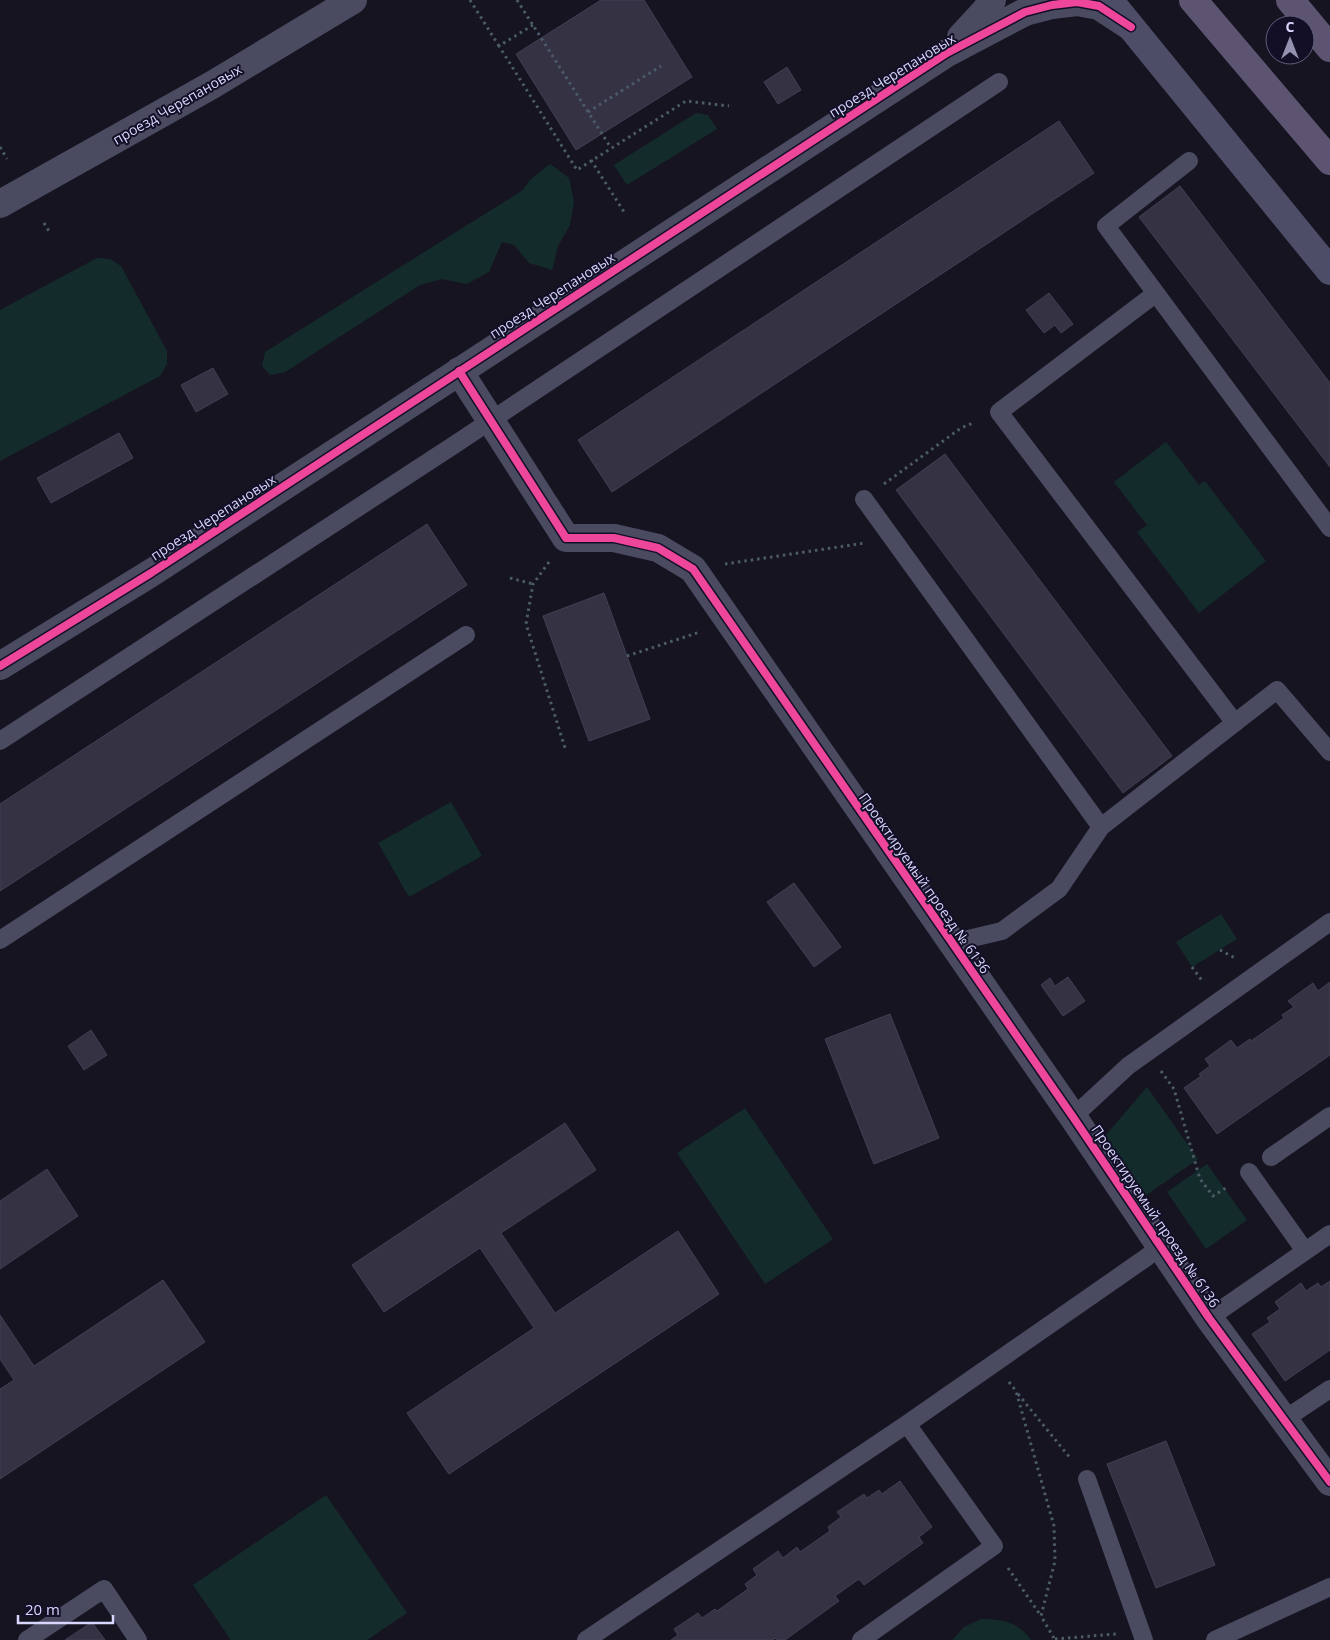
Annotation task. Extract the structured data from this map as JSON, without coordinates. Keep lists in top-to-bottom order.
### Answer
{
  "streets": {
    "street": ["проезд Черепановых", "Проектируемый проезд № 6136"]
  },
  "scale_bar": "20 m",
  "north": "top"
}
